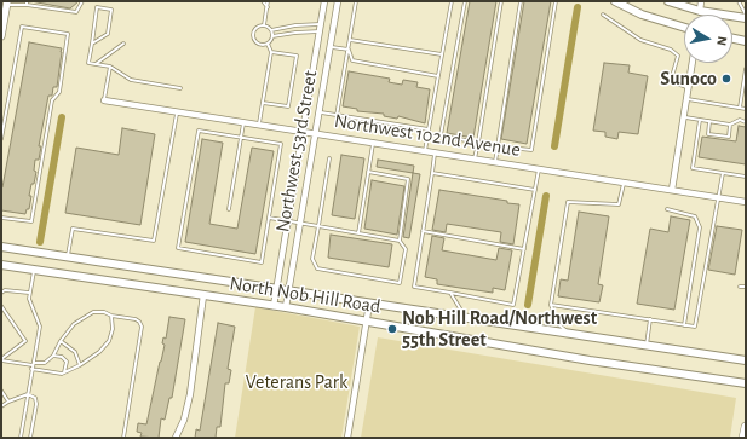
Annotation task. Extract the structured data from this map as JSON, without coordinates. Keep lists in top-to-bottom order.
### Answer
{
  "streets": {
    "main road": ["North Nob Hill Road"],
    "street": ["Northwest 102nd Avenue", "Northwest 53rd Street"]
  },
  "crossings": [
    ["Northwest 102nd Avenue", "Northwest 53rd Street"],
    ["Northwest 53rd Street", "North Nob Hill Road"]
  ],
  "parks": ["Veterans Park"],
  "places": ["Sunoco", "Nob Hill Road/Northwest 55th Street"],
  "north": "right"
}
